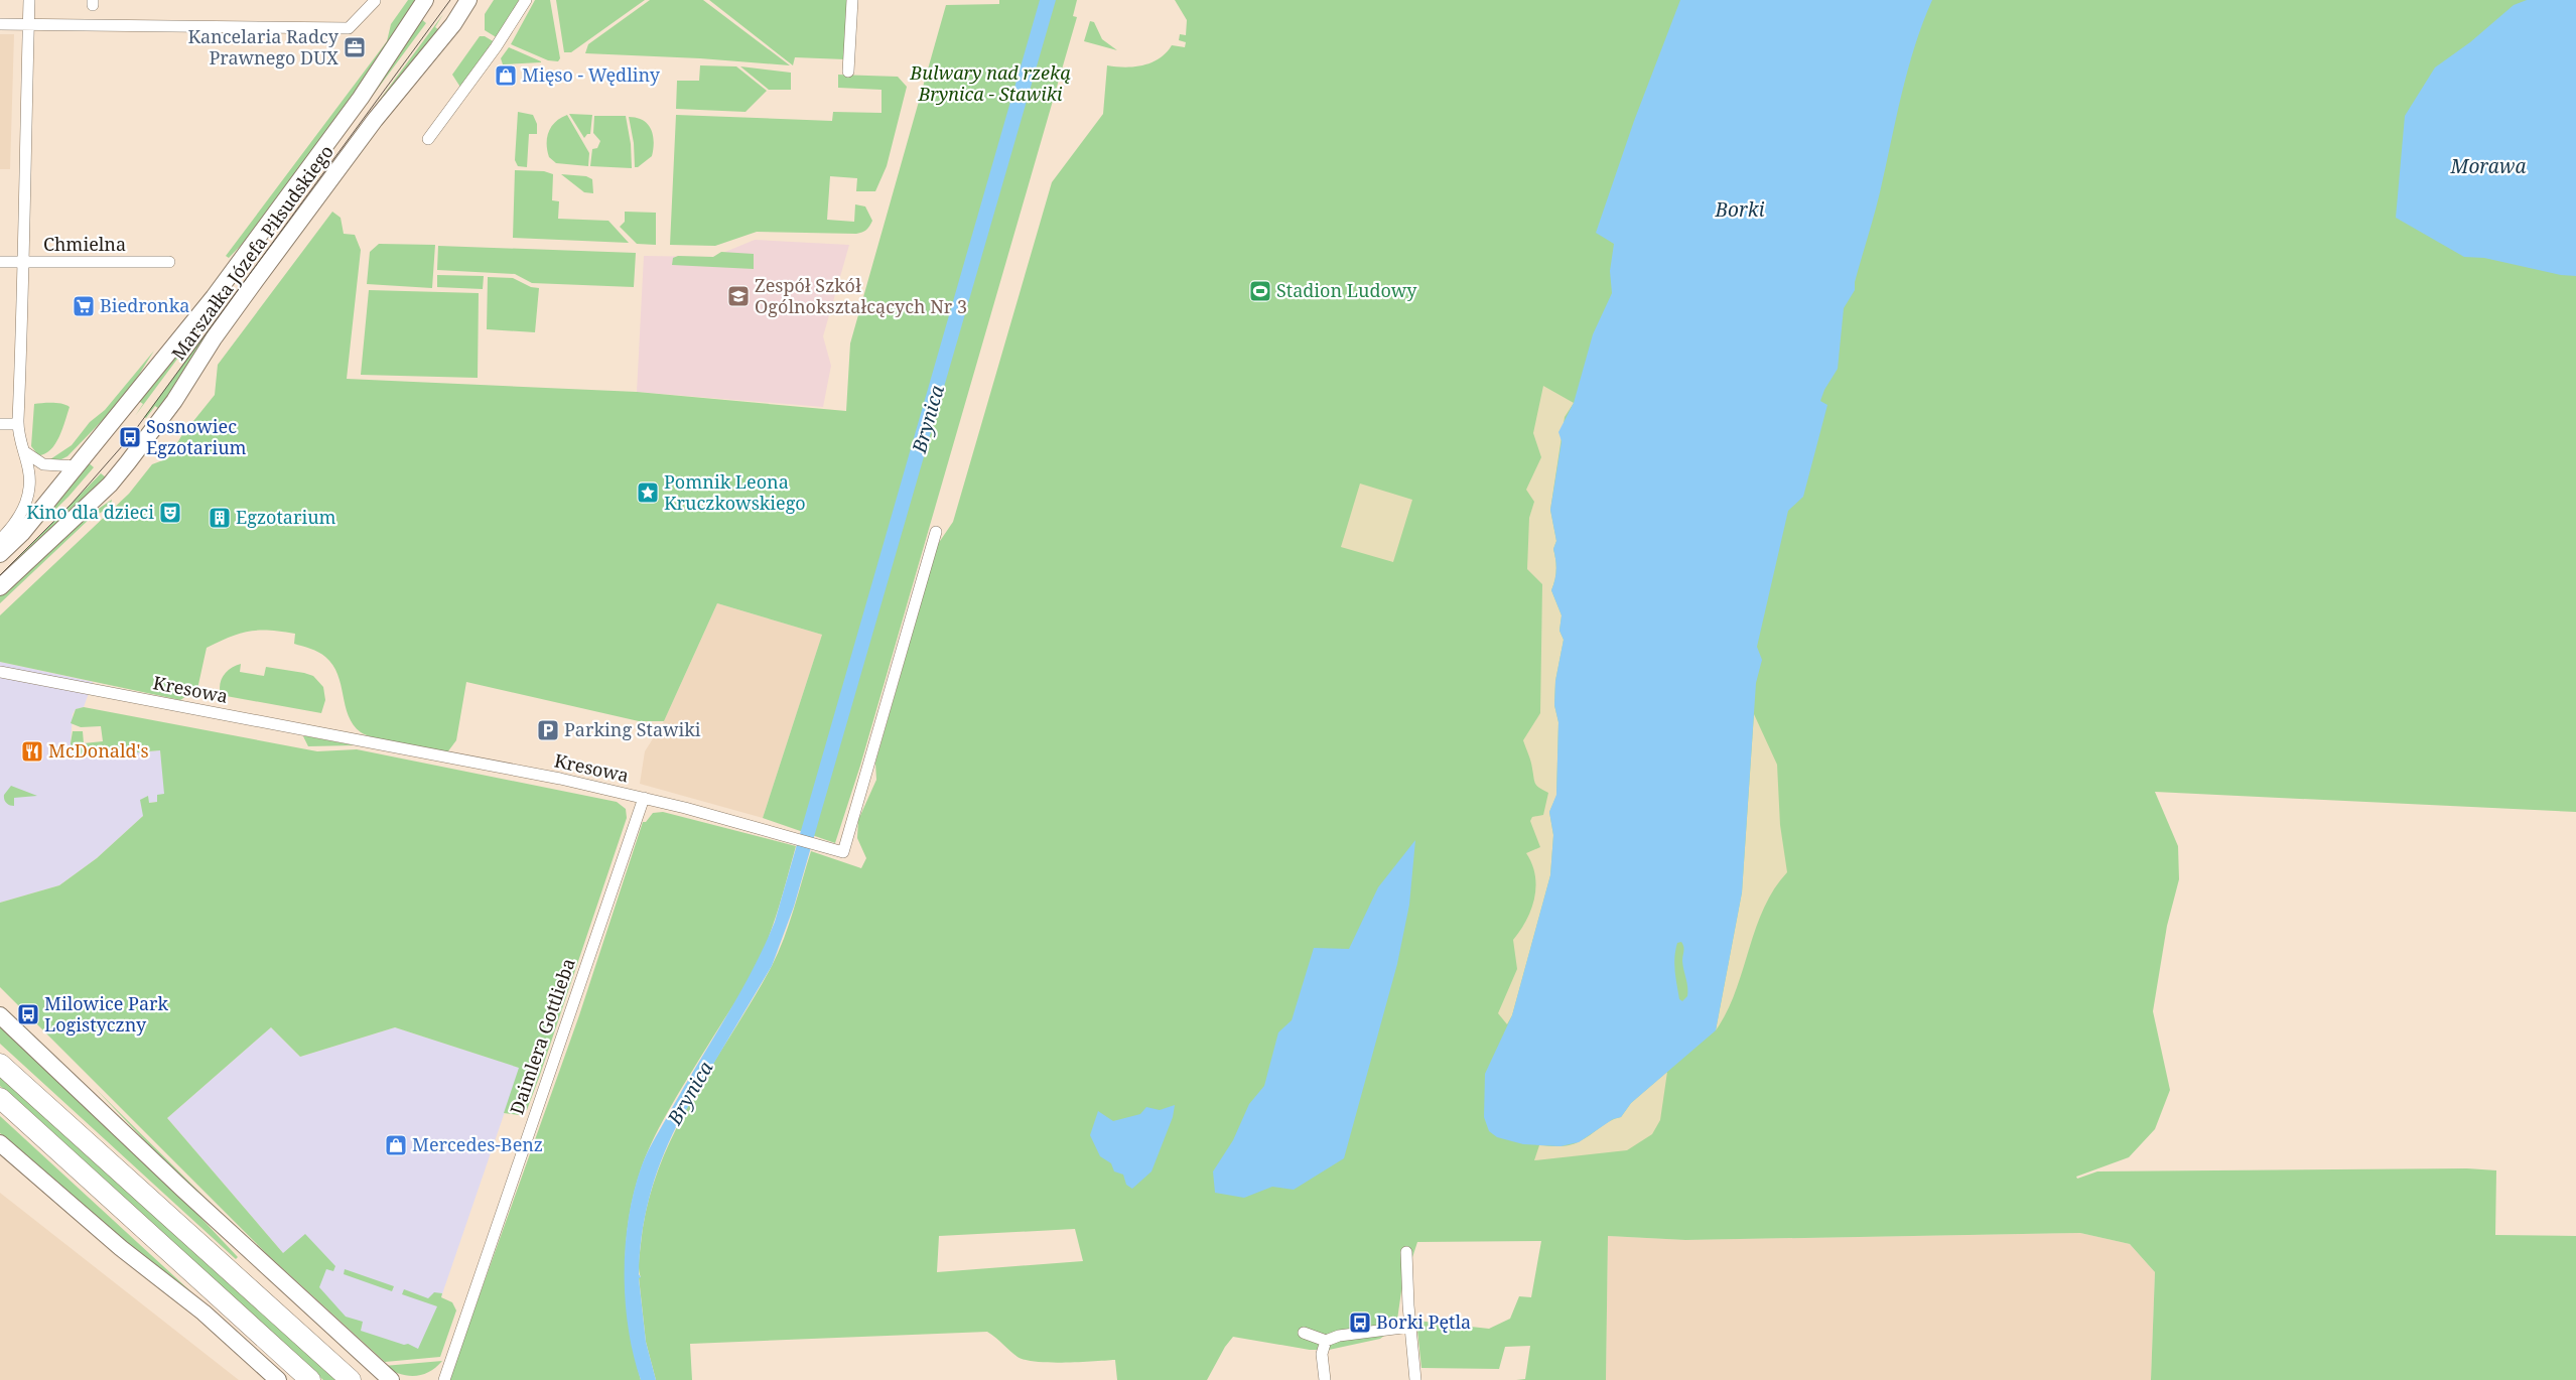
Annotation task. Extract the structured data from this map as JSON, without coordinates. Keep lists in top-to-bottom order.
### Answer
{
  "streets": {
    "main road": ["Marszałka Józefa Piłsudskiego"],
    "street": ["Chmielna", "Kresowa", "Daimlera Gottlieba"]
  },
  "crossings": [
    ["Kresowa", "Daimlera Gottlieba"]
  ],
  "water": ["Morawa", "Borki", "Brynica"],
  "parks": ["Bulwary nad rzeką Brynica - Stawiki"],
  "places": {
    "office": ["Kancelaria Radcy Prawnego DUX"],
    "shop": ["Mięso - Wędliny", "Mercedes-Benz"],
    "sports": ["Stadion Ludowy"],
    "school or university": ["Zespół Szkół Ogólnokształcących Nr 3"],
    "supermarket": ["Biedronka"],
    "bus stop": ["Sosnowiec Egzotarium", "Milowice Park Logistyczny", "Borki Pętla"],
    "place": ["Pomnik Leona Kruczkowskiego"],
    "theatre": ["Kino dla dzieci"],
    "building": ["Egzotarium"],
    "parking": ["Parking Stawiki"],
    "restaurant": ["McDonald's"]
  }
}
